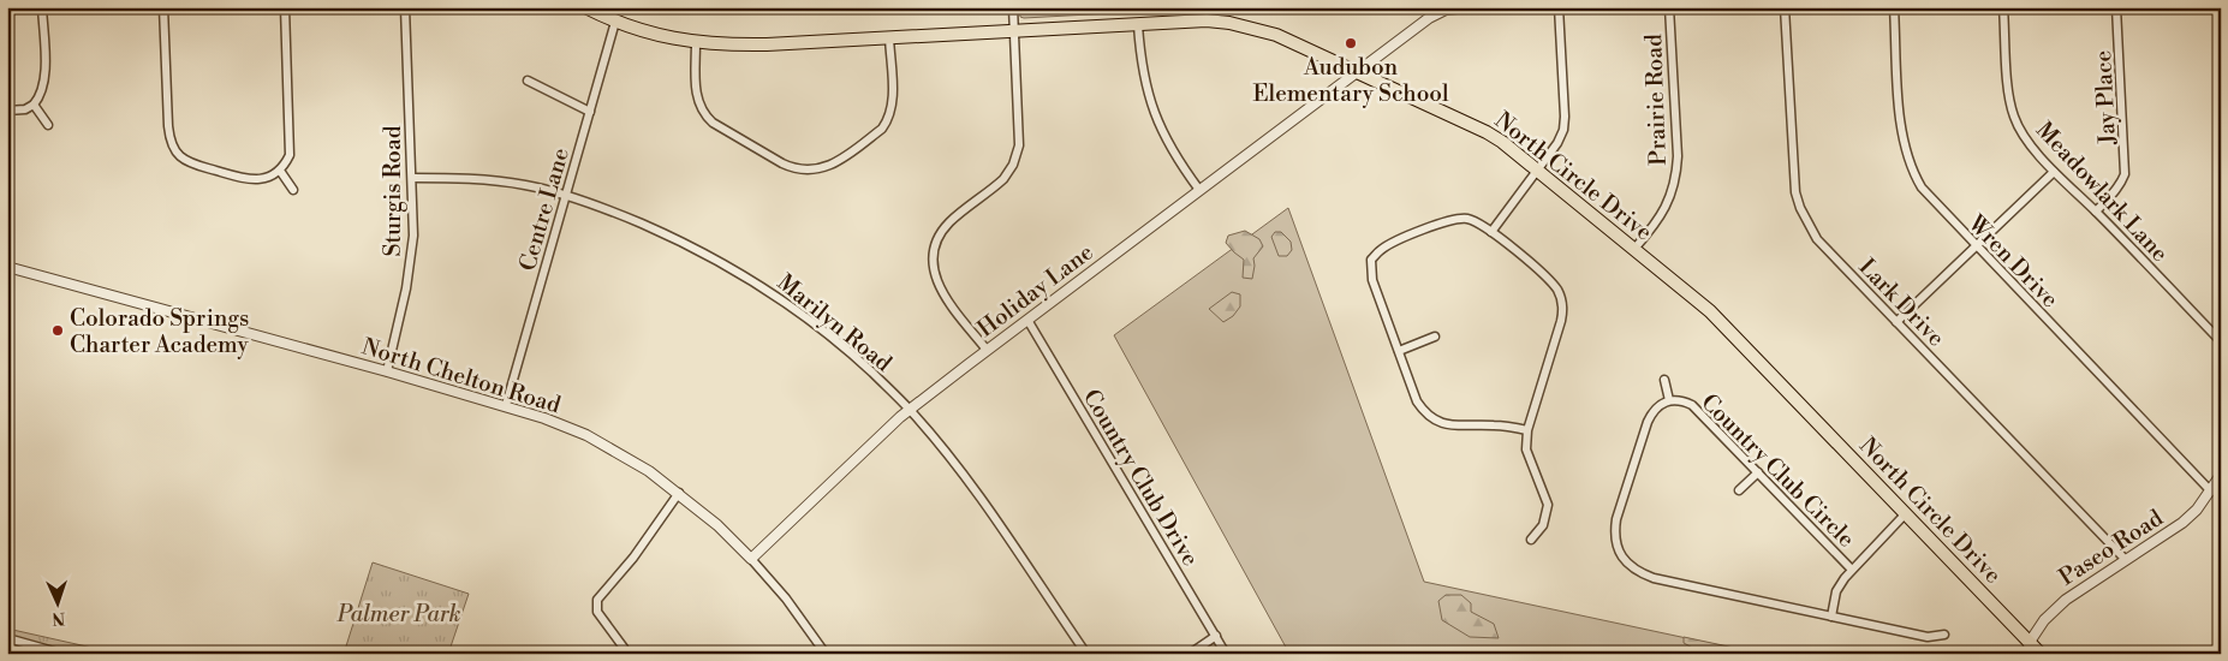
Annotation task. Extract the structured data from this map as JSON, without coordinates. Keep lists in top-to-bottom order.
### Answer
{
  "streets": {
    "main road": ["North Circle Drive"],
    "street": [
      "Jay Place",
      "Prairie Road",
      "Sturgis Road",
      "Meadowlark Lane",
      "Centre Lane",
      "Wren Drive",
      "Holiday Lane",
      "Lark Drive",
      "Marilyn Road",
      "North Chelton Road",
      "Country Club Circle",
      "Country Club Drive",
      "Paseo Road"
    ]
  },
  "crossings": [
    ["Jay Place", "Meadowlark Lane"],
    ["Prairie Road", "North Circle Drive"],
    ["North Circle Drive", "Centre Lane"],
    ["North Circle Drive", "Holiday Lane"],
    ["North Circle Drive", "Country Club Circle"],
    ["North Circle Drive", "Paseo Road"],
    ["Sturgis Road", "Marilyn Road"],
    ["Sturgis Road", "North Chelton Road"],
    ["Centre Lane", "Marilyn Road"],
    ["Centre Lane", "North Chelton Road"],
    ["Wren Drive", "Paseo Road"],
    ["Holiday Lane", "Marilyn Road"],
    ["Holiday Lane", "North Chelton Road"],
    ["Holiday Lane", "Country Club Drive"],
    ["Lark Drive", "Paseo Road"]
  ],
  "parks": ["Palmer Park"],
  "places": ["Audubon Elementary School", "Colorado Springs Charter Academy"],
  "north": "bottom"
}
